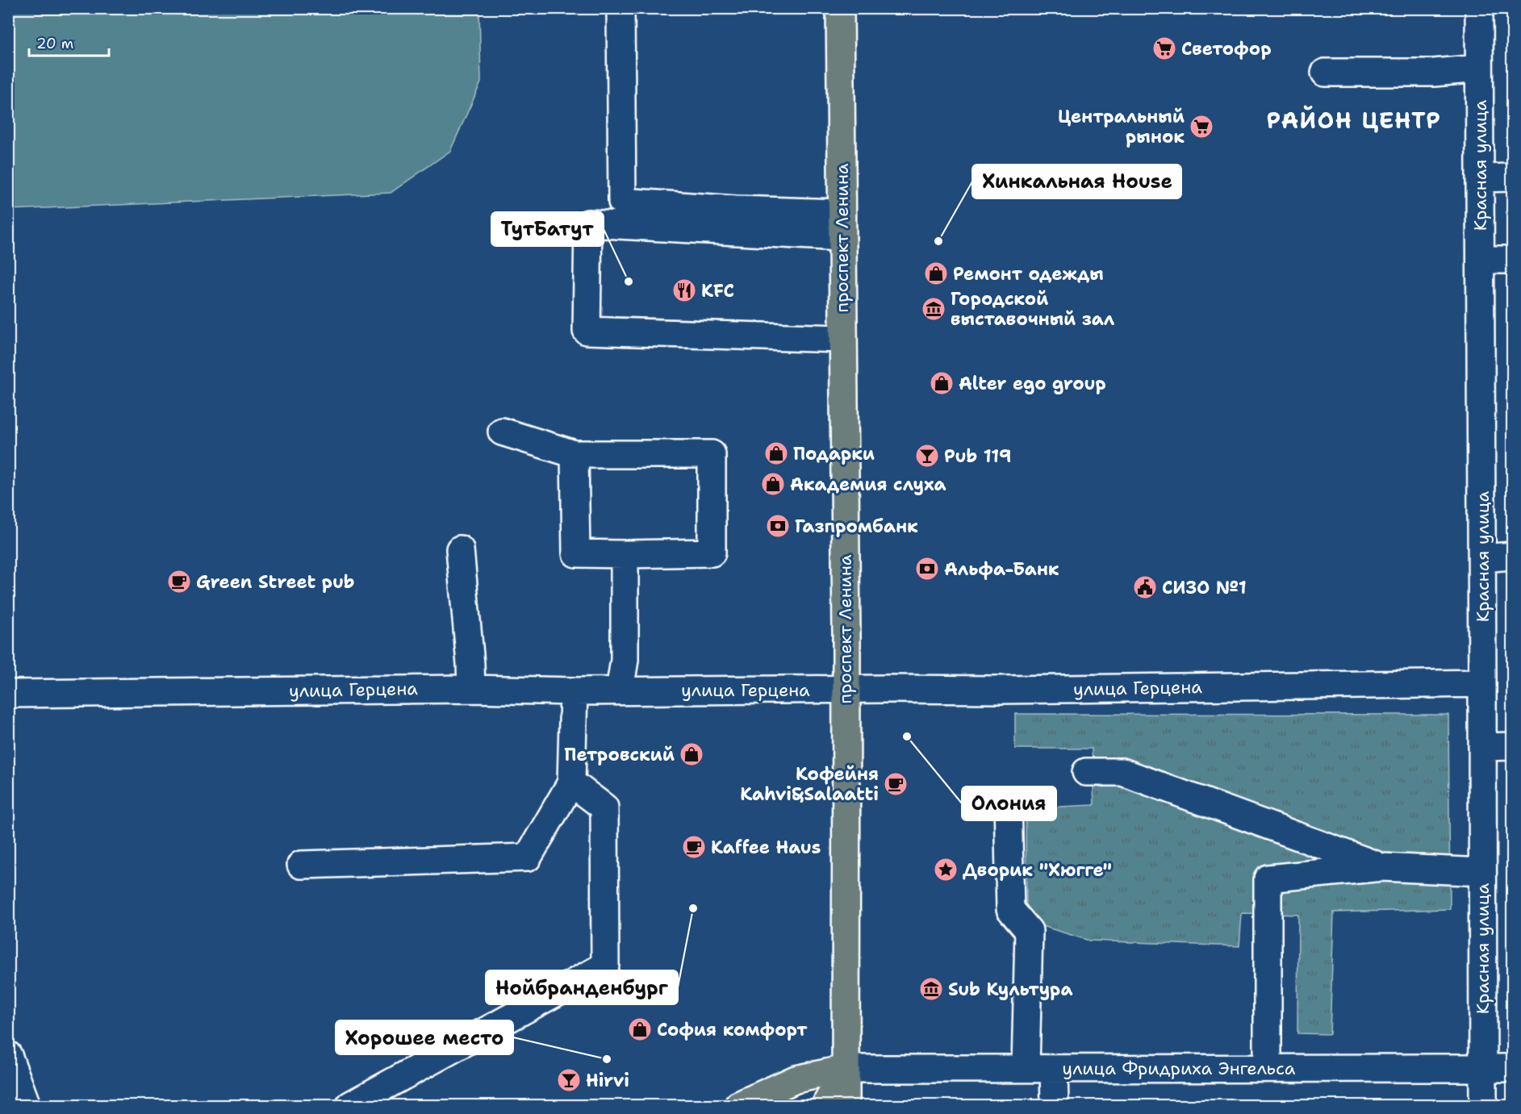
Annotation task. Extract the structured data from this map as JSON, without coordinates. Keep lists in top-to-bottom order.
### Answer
{
  "streets": {
    "main road": ["проспект Ленина", "улица Фридриха Энгельса"],
    "street": ["Красная улица", "улица Герцена"]
  },
  "crossings": [
    ["Красная улица", "улица Герцена"],
    ["Красная улица", "улица Фридриха Энгельса"],
    ["проспект Ленина", "улица Герцена"],
    ["проспект Ленина", "улица Фридриха Энгельса"]
  ],
  "districts": ["РАЙОН ЦЕНТР"],
  "places": {
    "supermarket": ["Светофор", "Центральный рынок"],
    "other": [
      "Хинкальная House",
      "ТутБатут",
      "Олония",
      "Нойбранденбург",
      "Хорошее место"
    ],
    "shop": [
      "Ремонт одежды",
      "Alter ego group",
      "Подарки",
      "Академия слуха",
      "Петровский",
      "София комфорт"
    ],
    "restaurant": ["KFC"],
    "museum": ["Городской выставочный зал", "Sub Культура"],
    "bar": ["Pub 119", "Hirvi"],
    "bank": ["Газпромбанк", "Альфа-Банк"],
    "cafe": ["Green Street pub", "Кофейня Kahvi&Salaatti", "Kaffee Haus"],
    "public building": ["СИЗО №1"],
    "place": ["Дворик \"Хюгге\""]
  },
  "scale_bar": "20 m"
}
